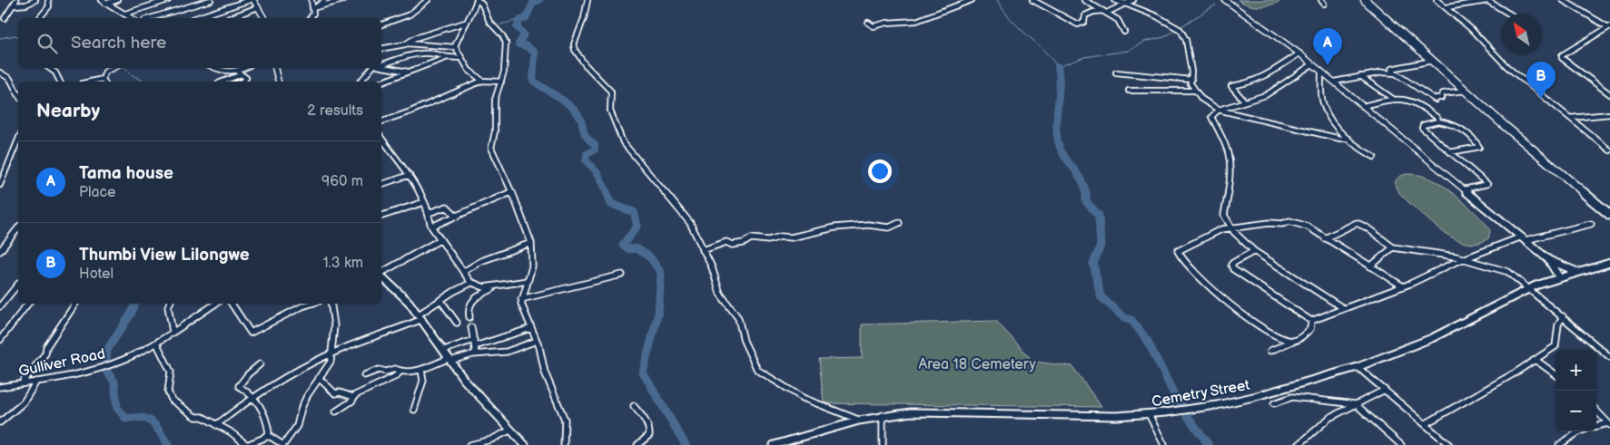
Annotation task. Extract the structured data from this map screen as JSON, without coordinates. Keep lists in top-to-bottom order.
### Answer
{
  "streets": {
    "street": ["Gulliver Road", "Cemetry Street"]
  },
  "parks": ["Area 18 Cemetery"],
  "north": "top left",
  "page": {
    "search": "Search here",
    "pins": ["A", "B"],
    "heading": ["Nearby", "2 results"],
    "list": [
      {
        "mark": "A",
        "name": "Tama house",
        "note": "Place",
        "value": "960 m"
      },
      {
        "mark": "B",
        "name": "Thumbi View Lilongwe",
        "note": "Hotel",
        "value": "1.3 km"
      }
    ],
    "map_buttons": ["+", "−"]
  }
}
